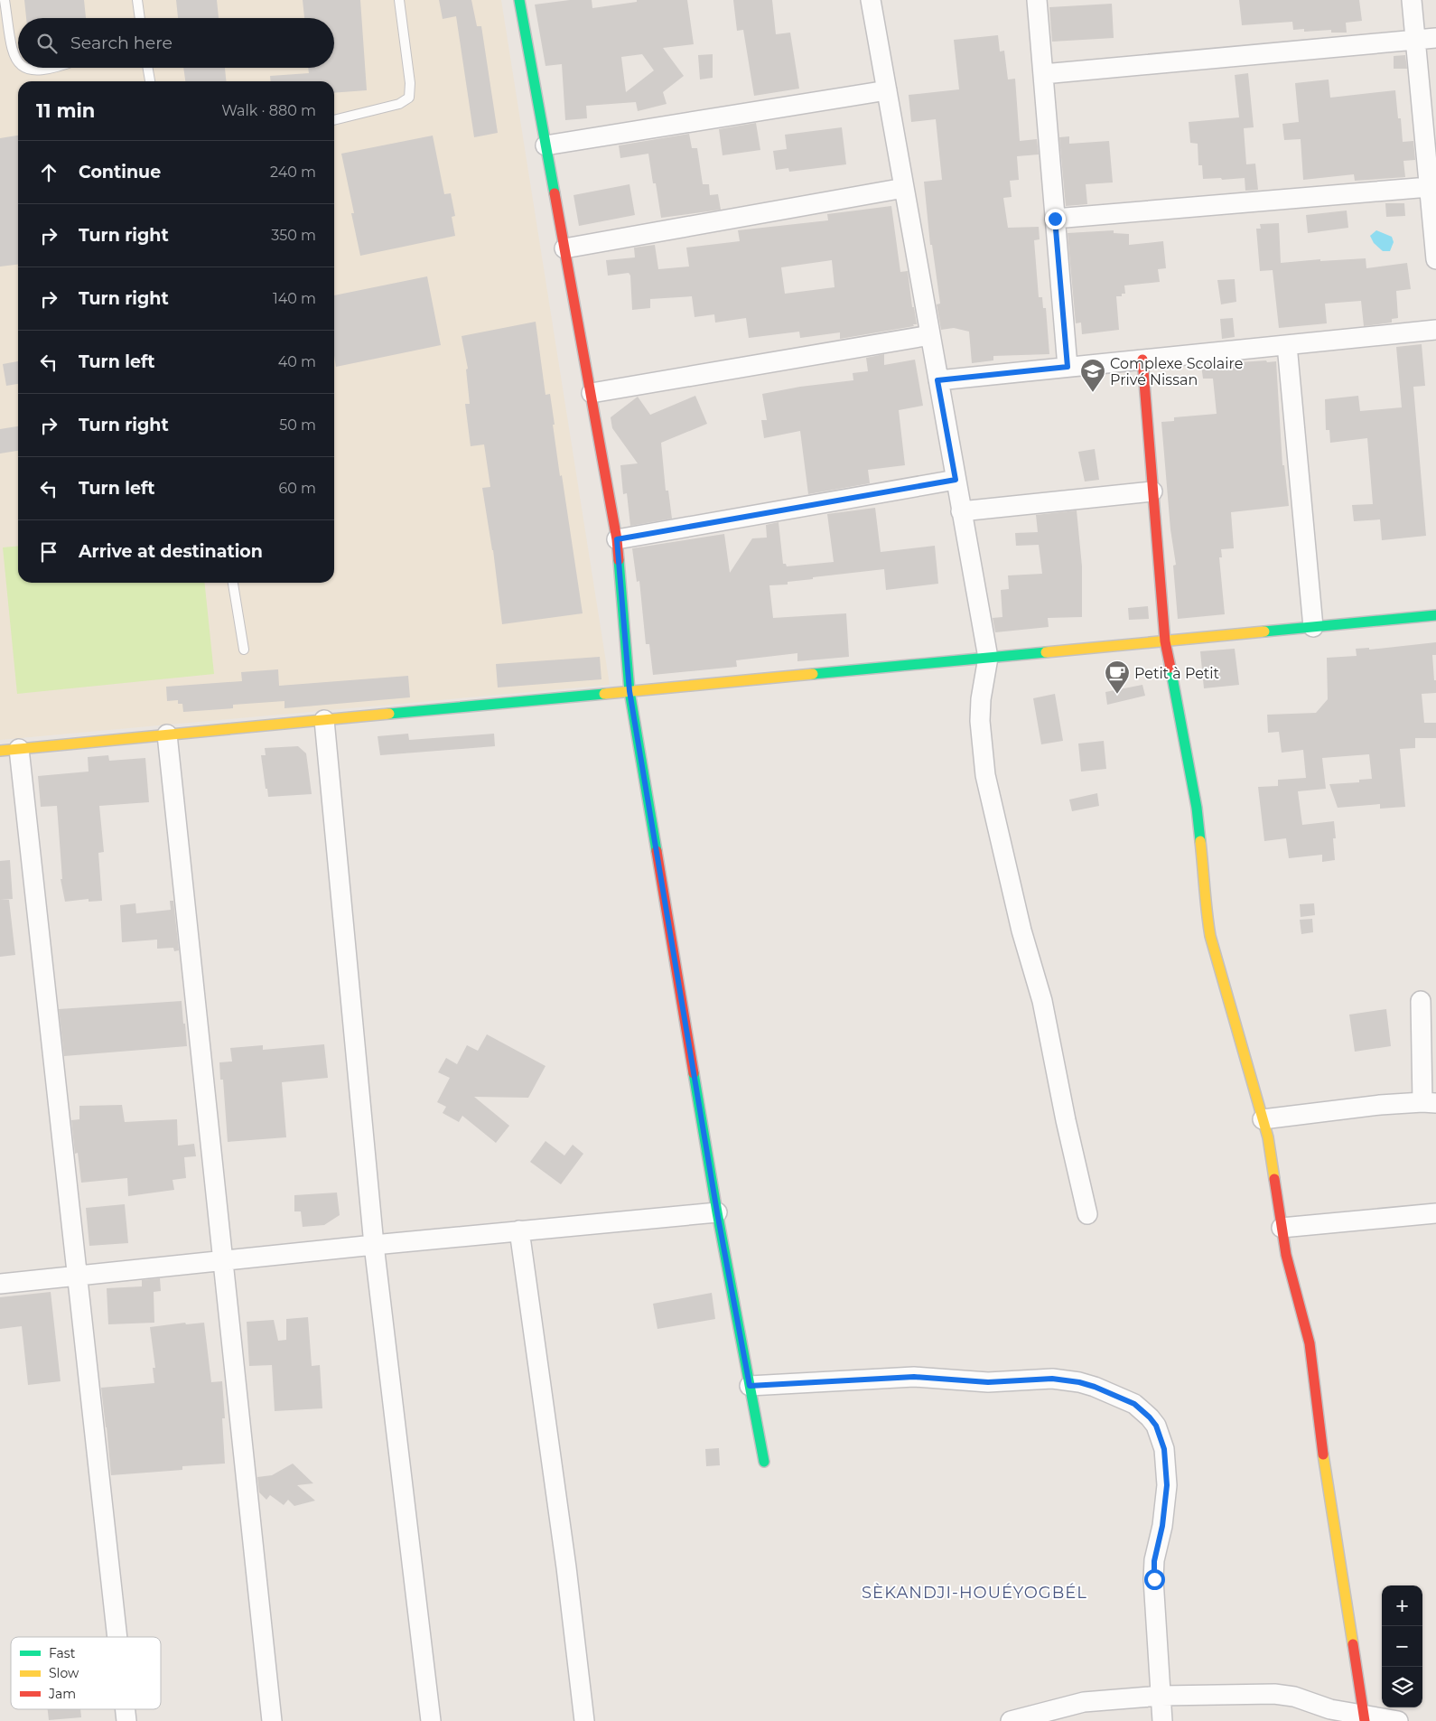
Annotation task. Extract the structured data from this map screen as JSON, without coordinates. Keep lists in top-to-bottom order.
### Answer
{
  "districts": ["SÈKANDJI-HOUÉYOGBÉL"],
  "places": {
    "school or university": ["Complexe Scolaire Privé Nissan"],
    "cafe": ["Petit à Petit"]
  },
  "legend": ["Fast", "Slow", "Jam"],
  "page": {
    "search": "Search here",
    "heading": ["11 min", "Walk · 880 m"],
    "list": [
      ["Continue", "240 m"],
      ["Turn right", "350 m"],
      ["Turn right", "140 m"],
      ["Turn left", "40 m"],
      ["Turn right", "50 m"],
      ["Turn left", "60 m"],
      "Arrive at destination"
    ],
    "map_buttons": ["+", "−"]
  }
}
